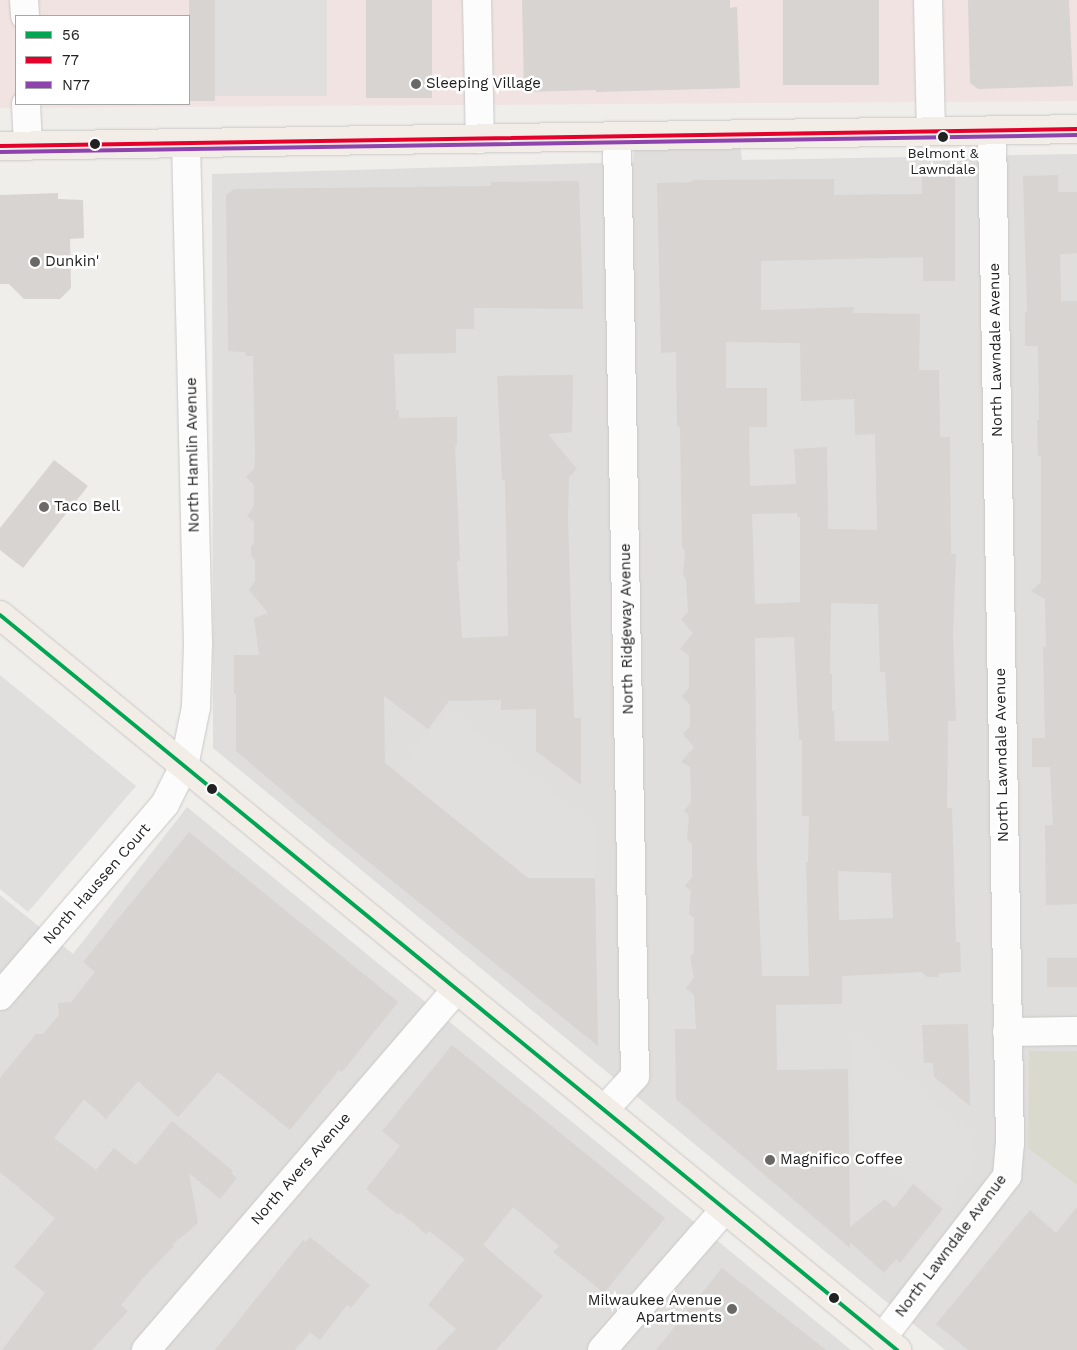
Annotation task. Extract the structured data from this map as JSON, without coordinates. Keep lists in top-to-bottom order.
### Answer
{
  "streets": {
    "street": [
      "North Lawndale Avenue",
      "North Hamlin Avenue",
      "North Ridgeway Avenue",
      "North Haussen Court",
      "North Avers Avenue"
    ]
  },
  "crossings": [
    ["North Hamlin Avenue", "North Haussen Court"]
  ],
  "places": [
    "Sleeping Village",
    "Belmont & Lawndale",
    "Dunkin'",
    "Taco Bell",
    "Magnifico Coffee",
    "Milwaukee Avenue Apartments"
  ],
  "lines": ["transit line 77", "transit line N77", "transit line 56"],
  "legend": ["56", "77", "N77"]
}
